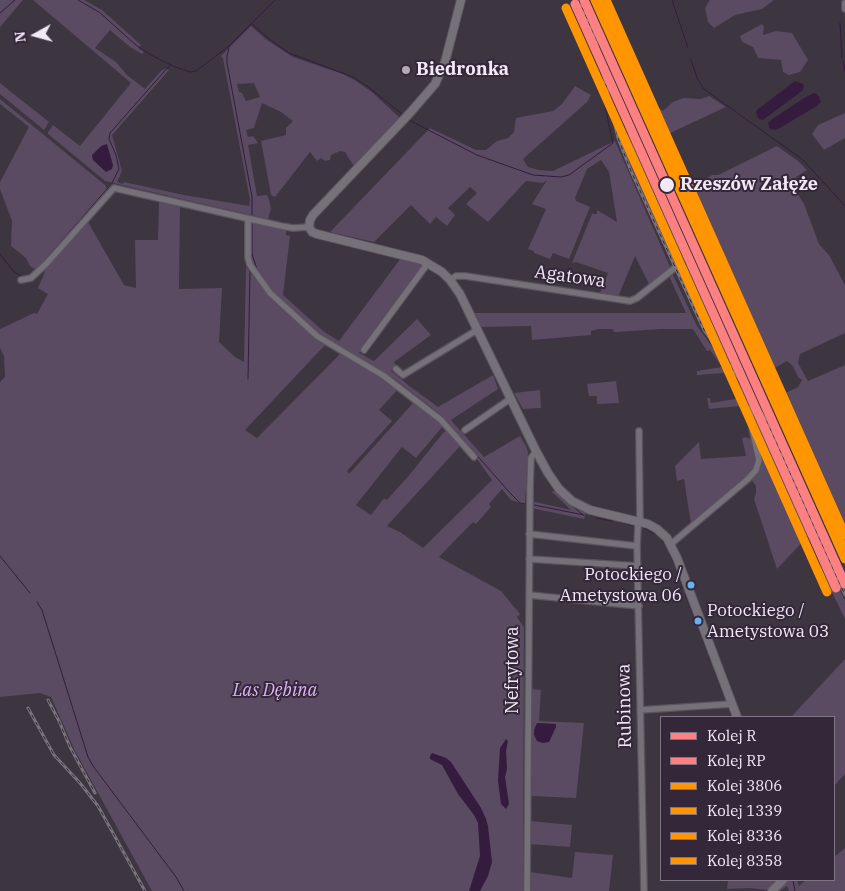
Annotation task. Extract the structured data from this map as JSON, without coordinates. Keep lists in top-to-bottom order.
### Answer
{
  "streets": {
    "street": ["Agatowa", "Nefrytowa", "Rubinowa"]
  },
  "parks": ["Las Dębina"],
  "places": [
    "Biedronka",
    "Rzeszów Załęże",
    "Potockiego / Ametystowa 06",
    "Potockiego / Ametystowa 03"
  ],
  "lines": [
    "rail line R",
    "rail line 3806",
    "rail line 8336",
    "rail line 8358",
    "rail line RP",
    "rail line 1339"
  ],
  "legend": [
    "Kolej R",
    "Kolej RP",
    "Kolej 3806",
    "Kolej 1339",
    "Kolej 8336",
    "Kolej 8358"
  ],
  "north": "left"
}
